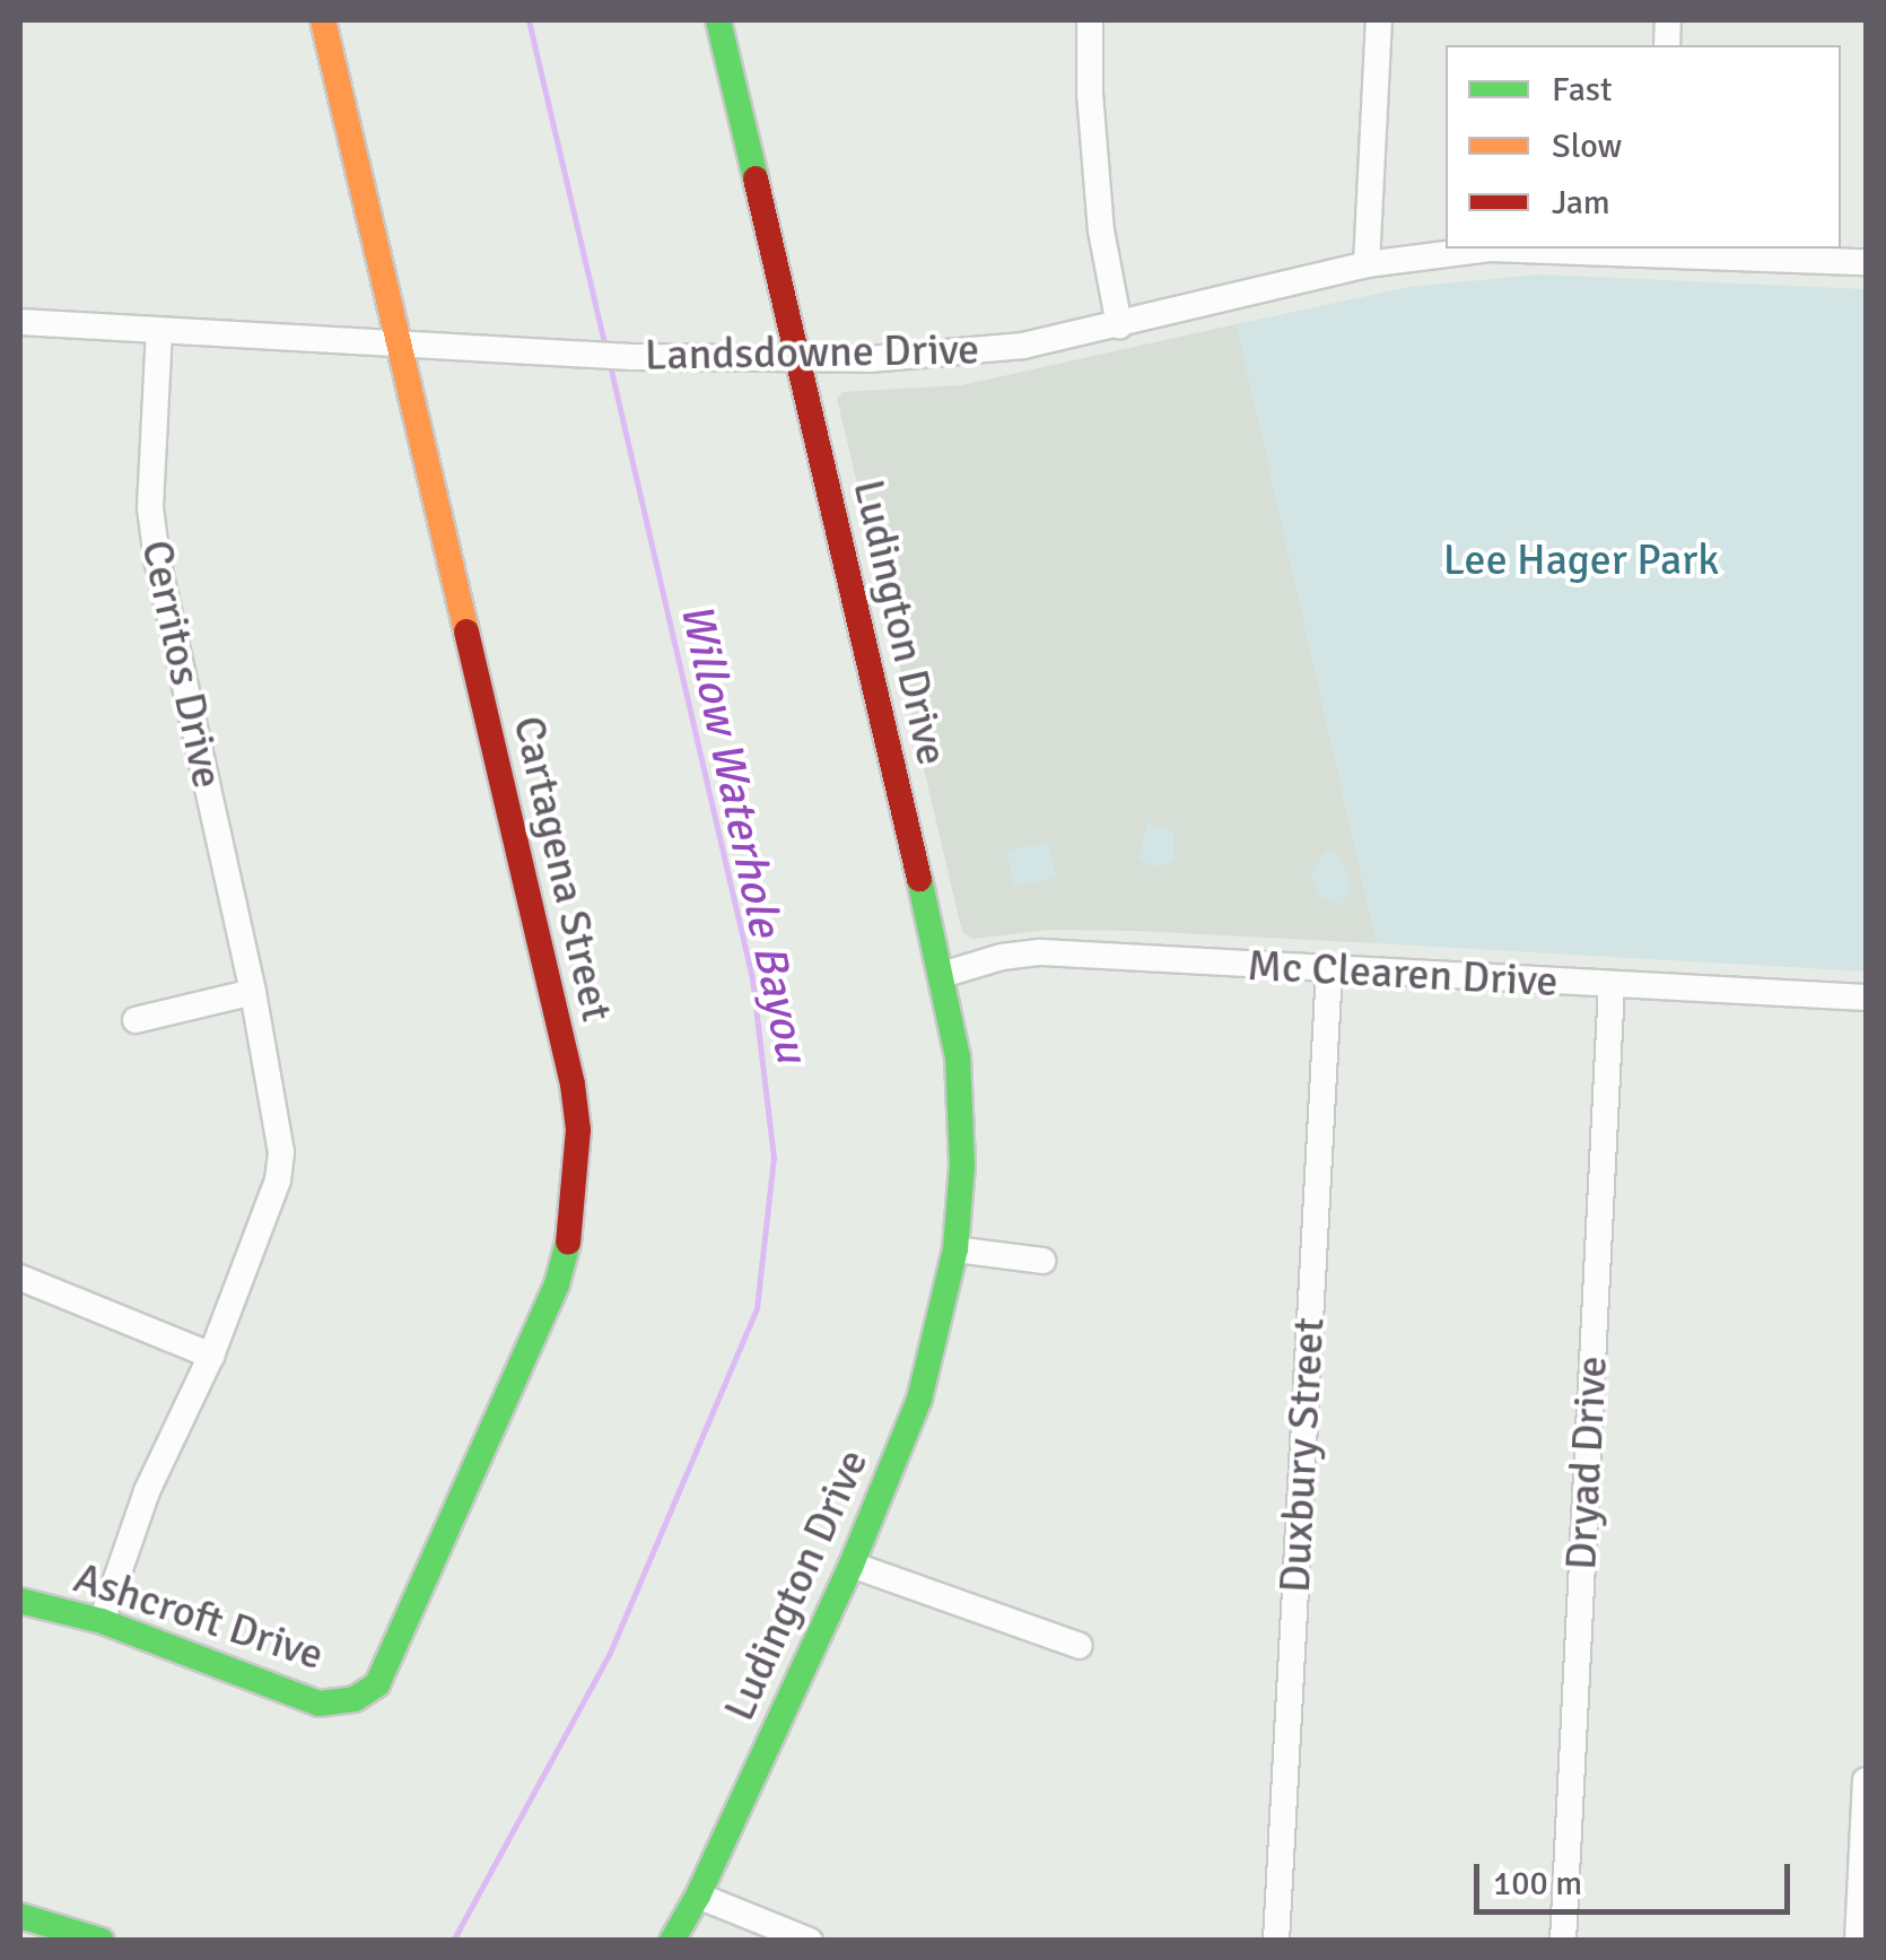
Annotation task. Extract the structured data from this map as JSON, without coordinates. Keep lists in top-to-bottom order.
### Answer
{
  "streets": {
    "street": [
      "Landsdowne Drive",
      "Ludington Drive",
      "Cerritos Drive",
      "Cartagena Street",
      "Mc Clearen Drive",
      "Duxbury Street",
      "Dryad Drive",
      "Ashcroft Drive"
    ]
  },
  "crossings": [
    ["Landsdowne Drive", "Ludington Drive"],
    ["Landsdowne Drive", "Cerritos Drive"],
    ["Landsdowne Drive", "Cartagena Street"],
    ["Ludington Drive", "Mc Clearen Drive"],
    ["Cerritos Drive", "Ashcroft Drive"],
    ["Cartagena Street", "Ashcroft Drive"],
    ["Mc Clearen Drive", "Duxbury Street"],
    ["Mc Clearen Drive", "Dryad Drive"]
  ],
  "water": ["Willow Waterhole Bayou"],
  "parks": ["Lee Hager Park"],
  "legend": ["Fast", "Slow", "Jam"],
  "scale_bar": "100 m"
}
